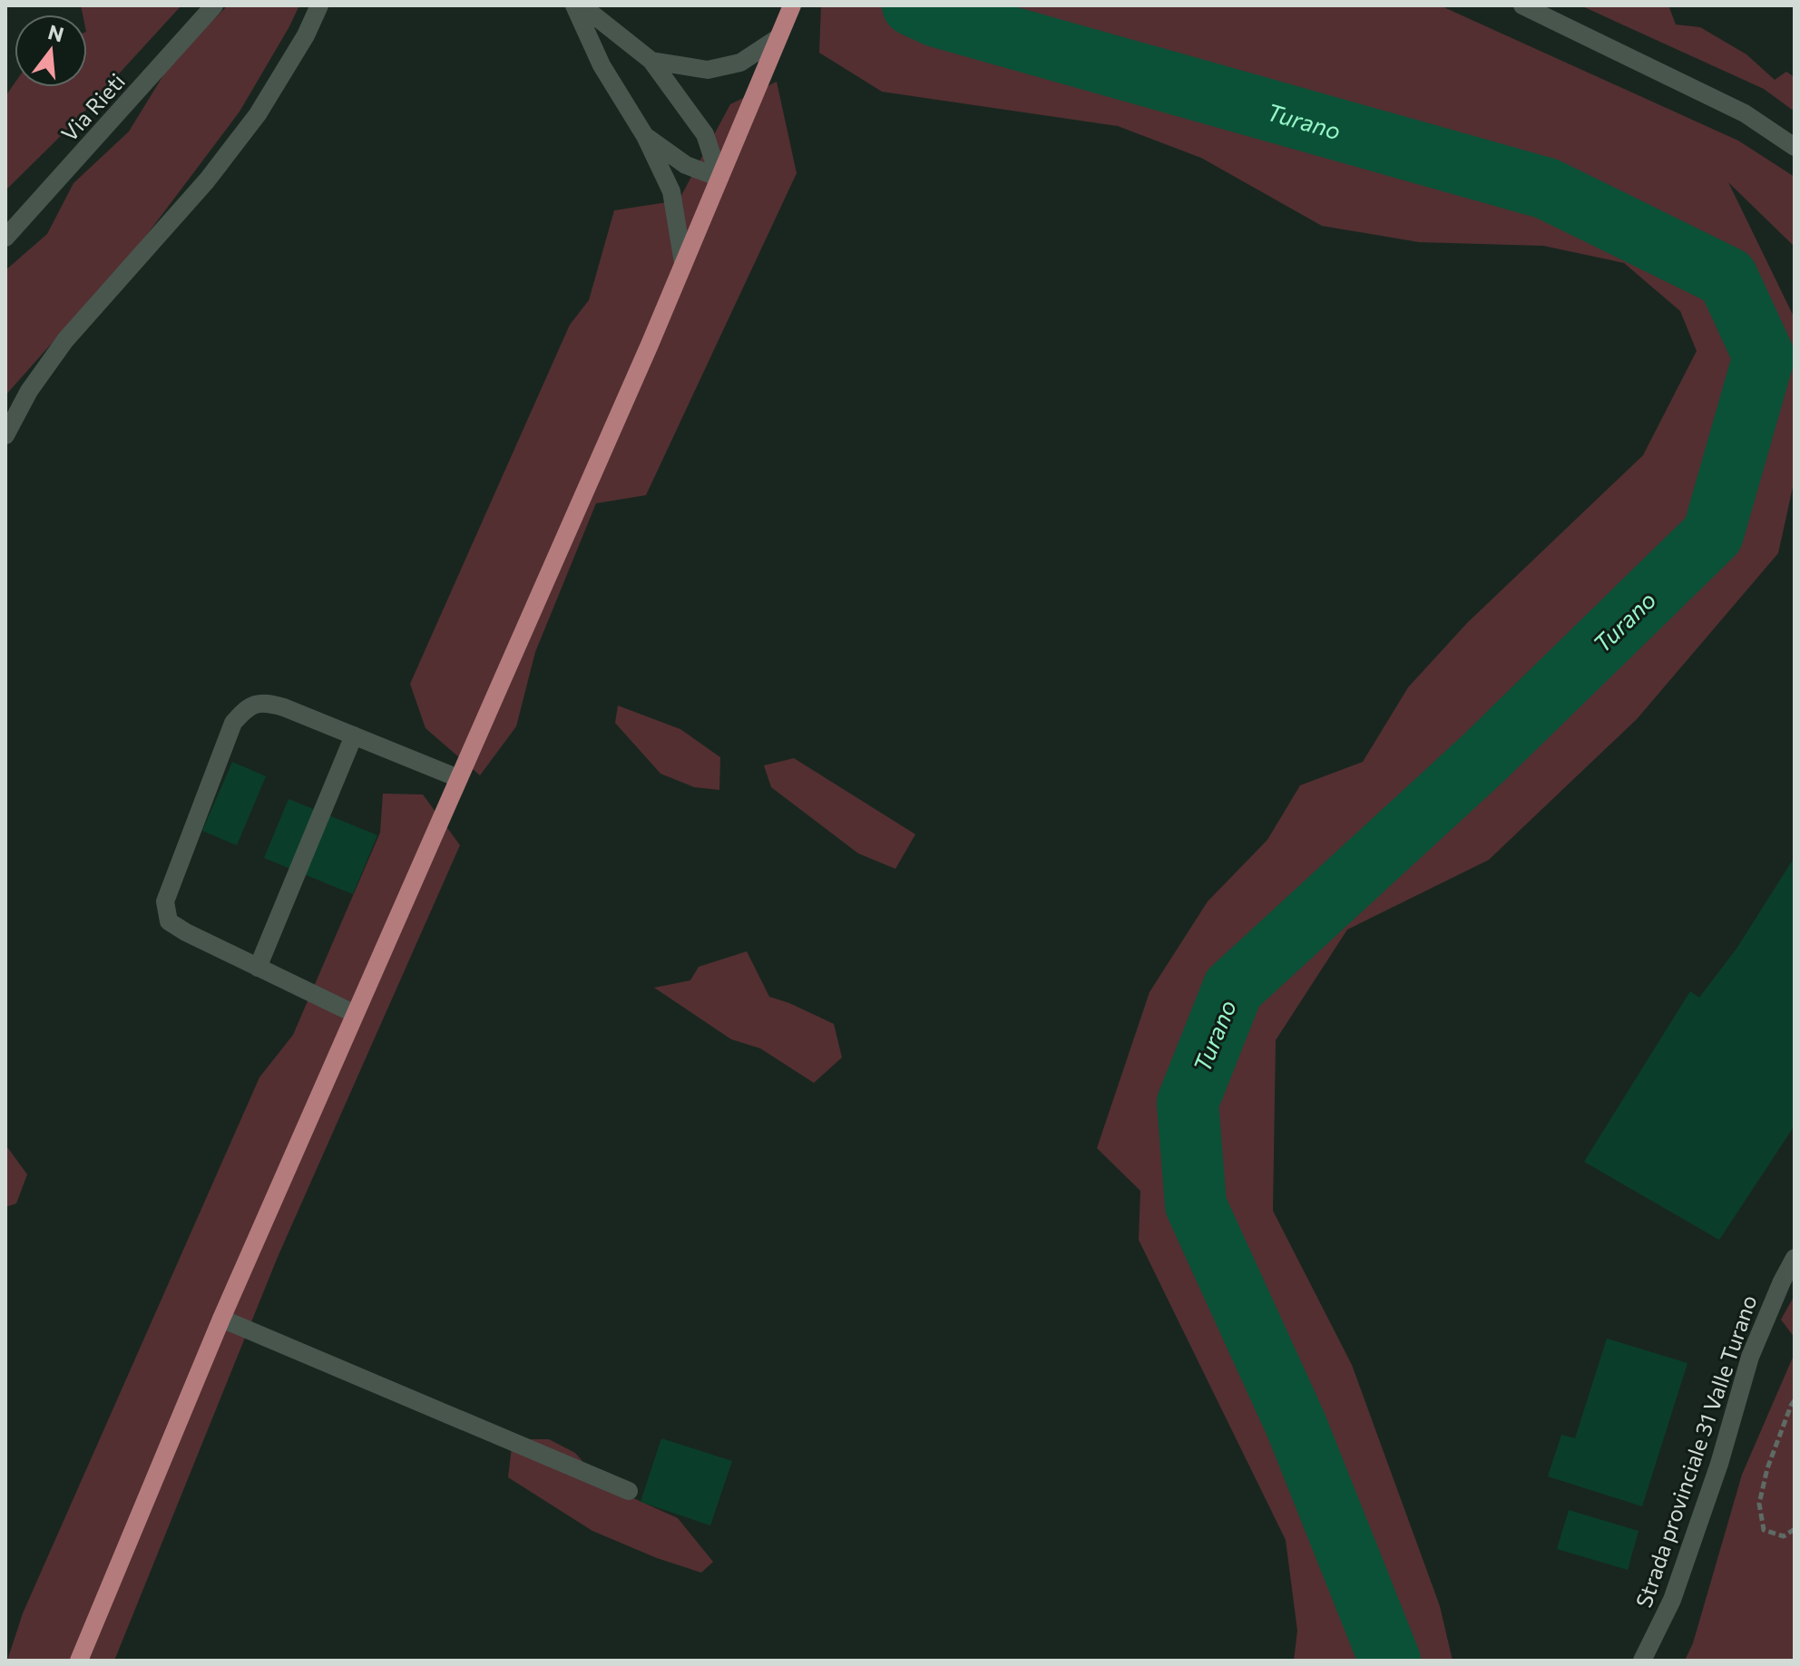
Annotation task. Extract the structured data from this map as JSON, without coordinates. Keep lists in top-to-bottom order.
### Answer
{
  "streets": {
    "street": ["Via Rieti", "Strada provinciale 31 Valle Turano"]
  },
  "water": ["Turano"],
  "north": "top"
}
